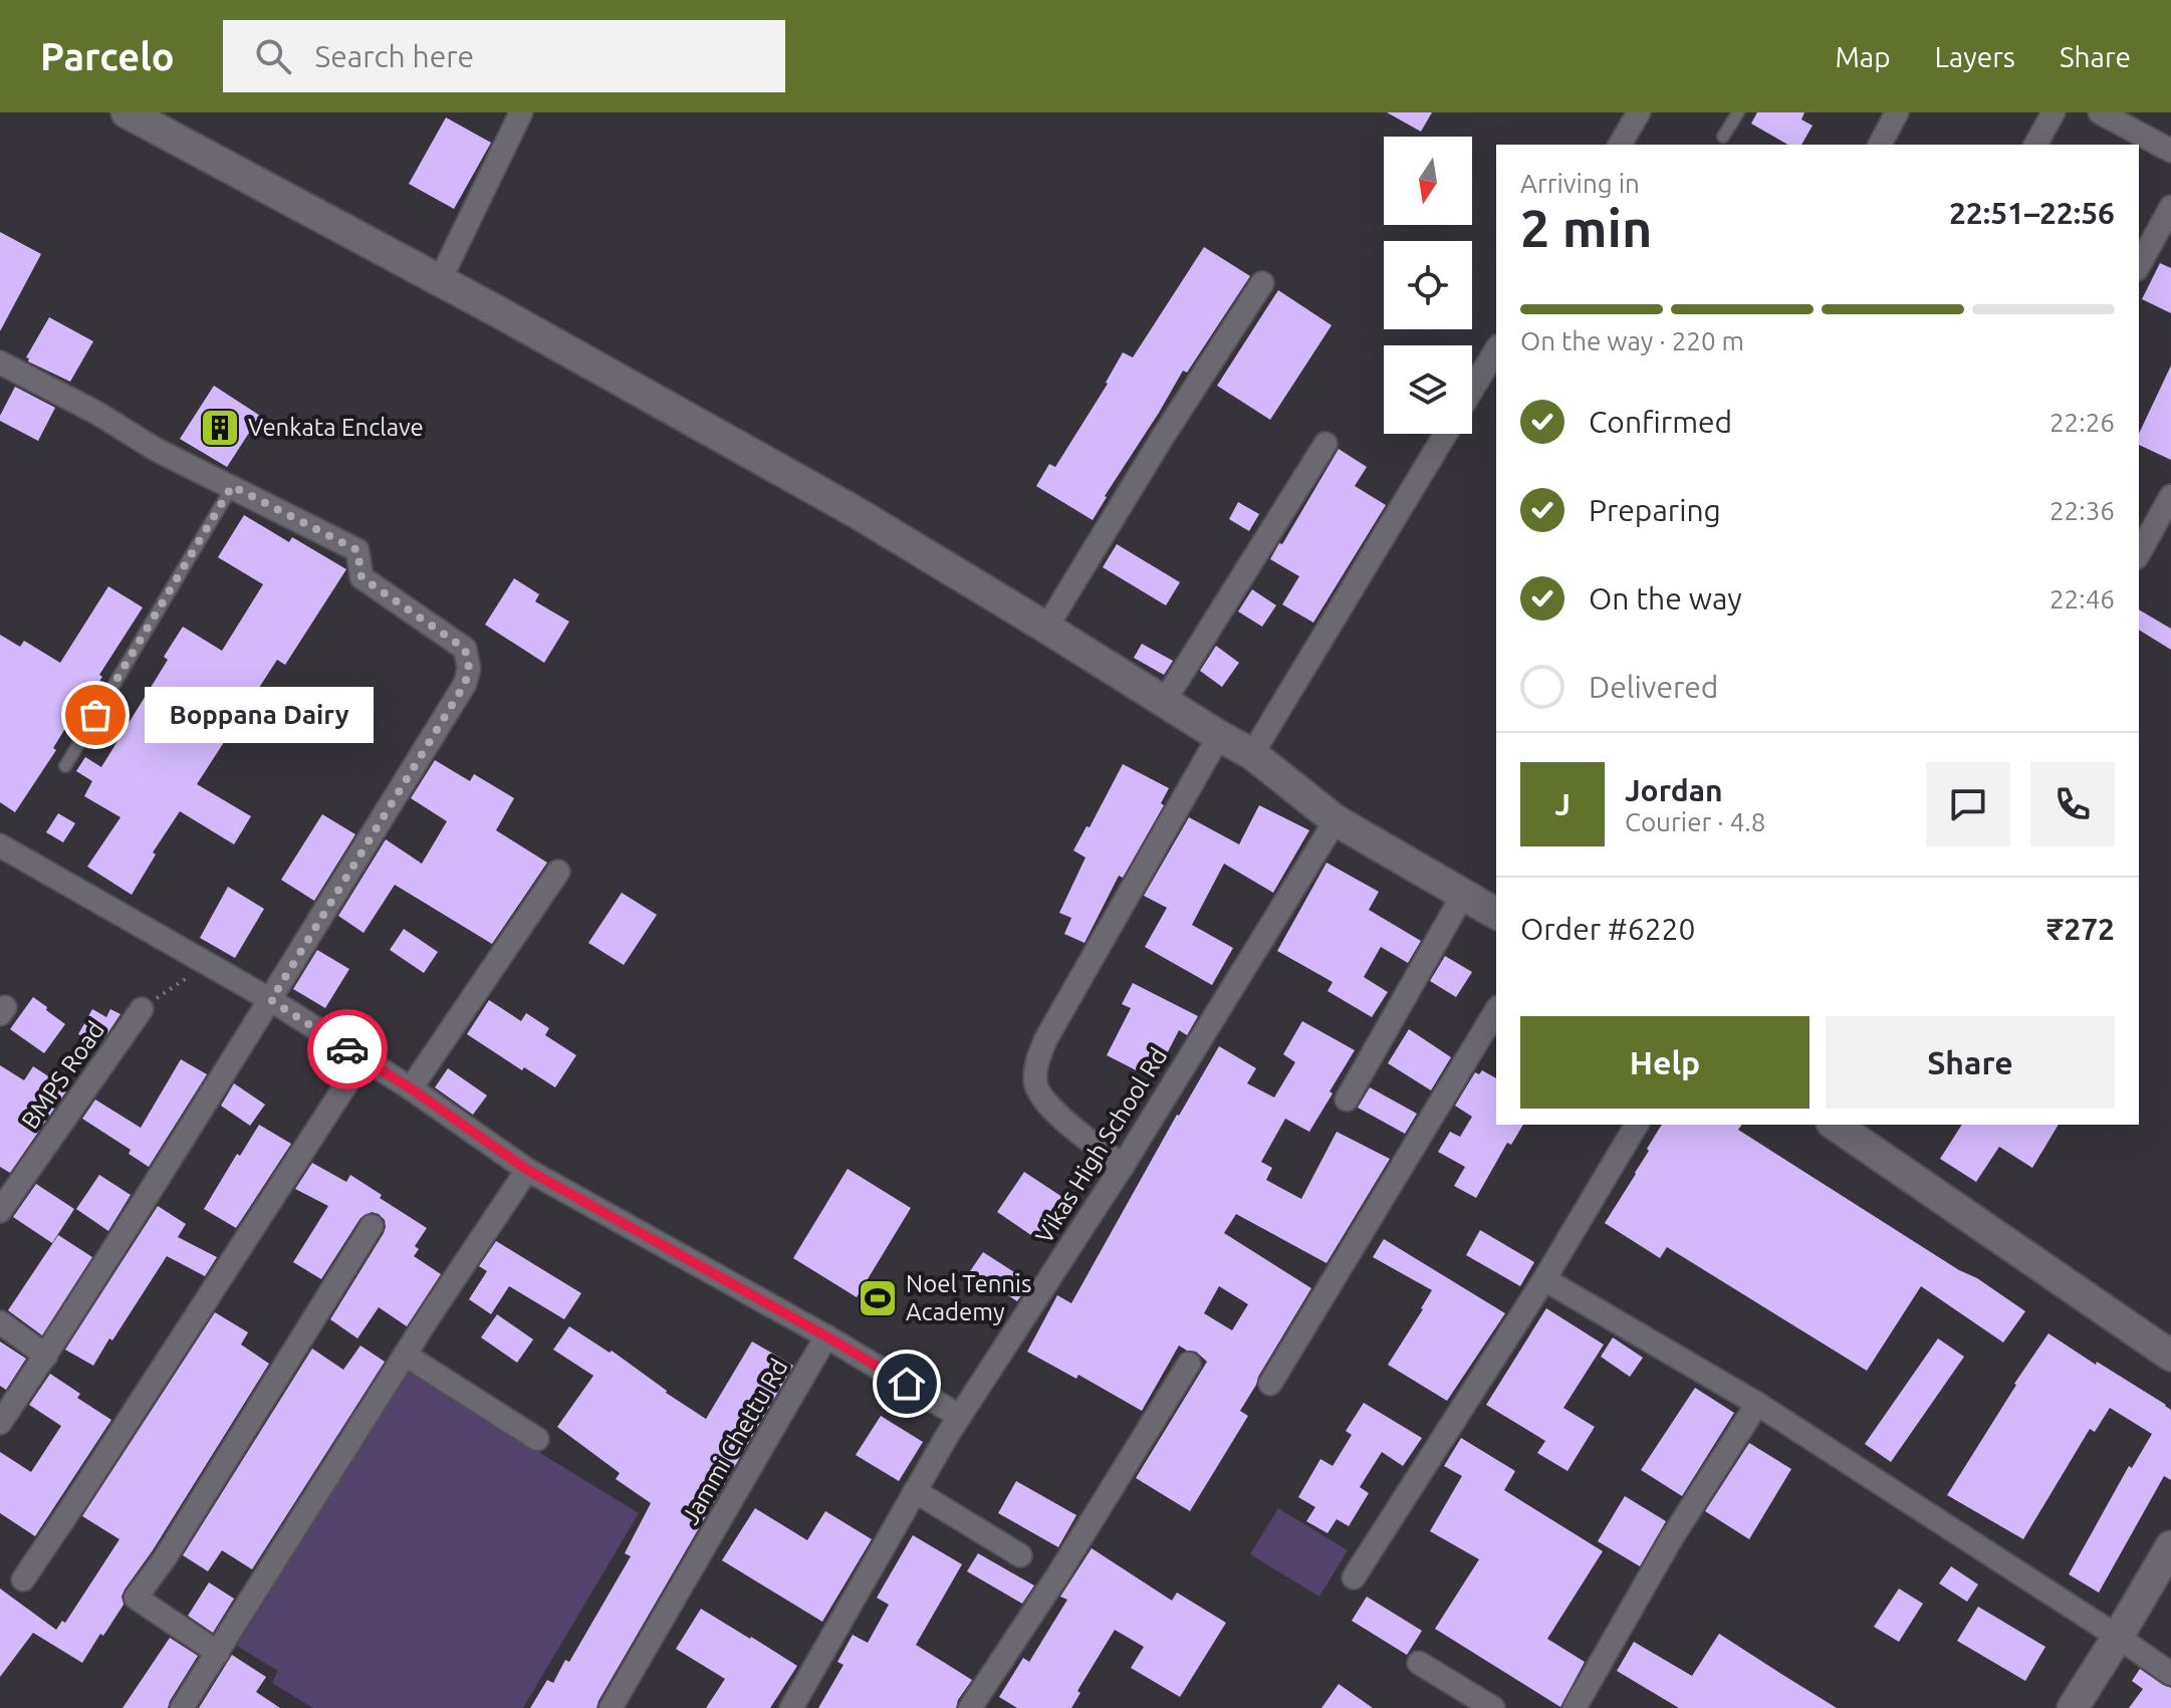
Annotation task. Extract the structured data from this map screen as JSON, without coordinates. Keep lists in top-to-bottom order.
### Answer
{
  "streets": {
    "street": ["BMPS Road", "Vikas High School Rd", "Jammi Chettu Rd"]
  },
  "places": {
    "building": ["Venkata Enclave"],
    "other": ["Boppana Dairy"],
    "sports": ["Noel Tennis Academy"]
  },
  "north": "bottom",
  "page": {
    "header": "Parcelo",
    "search": "Search here",
    "nav": ["Map", "Layers", "Share"],
    "heading": ["2 min", "Arriving in", "22:51–22:56"],
    "panel": [
      "Jordan",
      "Courier · 4.8",
      "Order #6220",
      "₹272"
    ],
    "bar": "On the way · 220 m",
    "list": [
      ["Confirmed", "22:26"],
      ["Preparing", "22:36"],
      ["On the way", "22:46"],
      "Delivered"
    ],
    "bubble": "Boppana Dairy",
    "round": "J",
    "buttons": ["Help", "Share"]
  }
}
